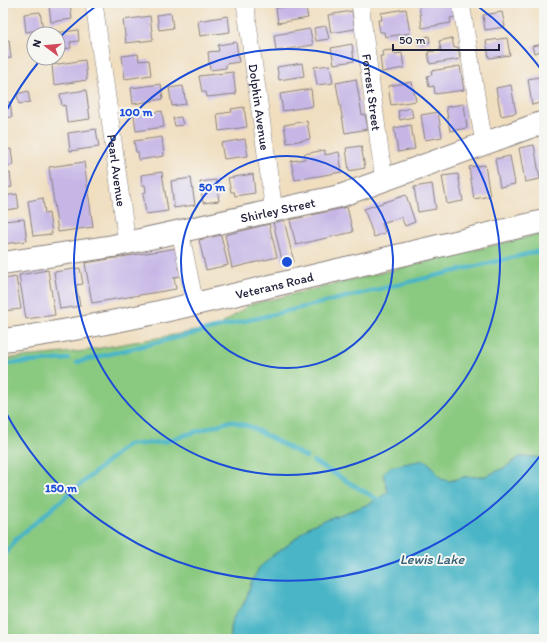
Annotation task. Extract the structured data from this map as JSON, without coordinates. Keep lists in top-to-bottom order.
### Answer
{
  "streets": {
    "street": [
      "Forrest Street",
      "Dolphin Avenue",
      "Pearl Avenue",
      "Shirley Street",
      "Veterans Road"
    ]
  },
  "crossings": [
    ["Forrest Street", "Shirley Street"],
    ["Dolphin Avenue", "Shirley Street"],
    ["Pearl Avenue", "Shirley Street"]
  ],
  "water": ["Lewis Lake"],
  "scale_bar": "50 m",
  "north": "left",
  "rings": ["100 m", "50 m", "150 m"]
}
